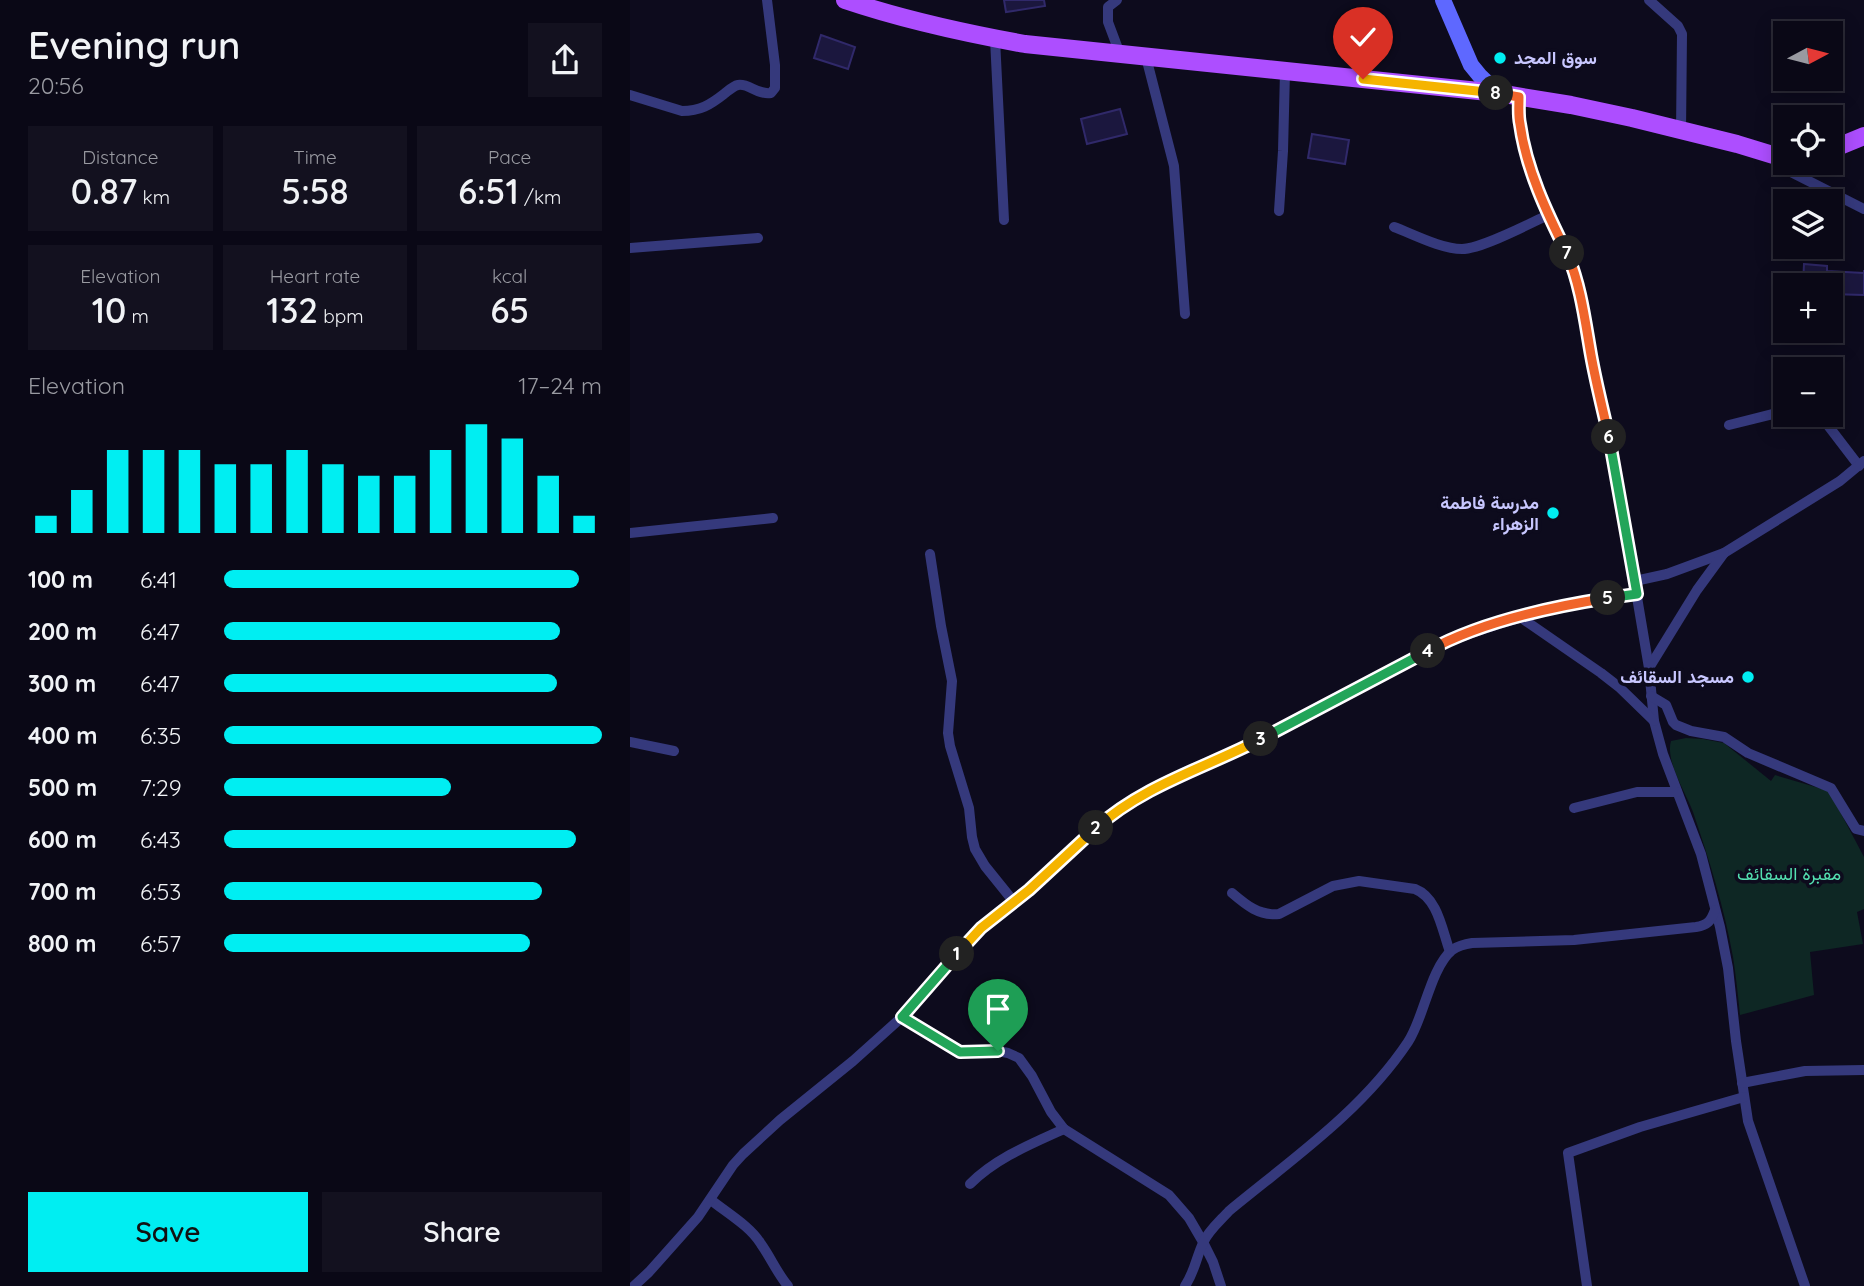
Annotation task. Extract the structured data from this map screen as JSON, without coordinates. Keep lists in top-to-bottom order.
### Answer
{
  "parks": ["مقبرة السقائف"],
  "places": ["سوق المجد", "مدرسة فاطمة الزهراء", "مسجد السقائف"],
  "north": "right",
  "page": {
    "heading": ["Evening run", "20:56"],
    "map_buttons": ["+", "−"],
    "pins": [
      "8",
      "7",
      "6",
      "5",
      "4",
      "3",
      "2",
      "1"
    ],
    "stats": [
      ["Distance", "0.87 km"],
      ["Time", "5:58"],
      ["Pace", "6:51 /km"],
      ["Elevation", "10 m"],
      ["Heart rate", "132 bpm"],
      ["kcal", "65"]
    ],
    "chart": ["Elevation", "17–24 m"],
    "list": [
      {
        "name": "100 m",
        "note": "6:41"
      },
      {
        "name": "200 m",
        "note": "6:47"
      },
      {
        "name": "300 m",
        "note": "6:47"
      },
      {
        "name": "400 m",
        "note": "6:35"
      },
      {
        "name": "500 m",
        "note": "7:29"
      },
      {
        "name": "600 m",
        "note": "6:43"
      },
      {
        "name": "700 m",
        "note": "6:53"
      },
      {
        "name": "800 m",
        "note": "6:57"
      }
    ],
    "buttons": ["Save", "Share"]
  }
}
